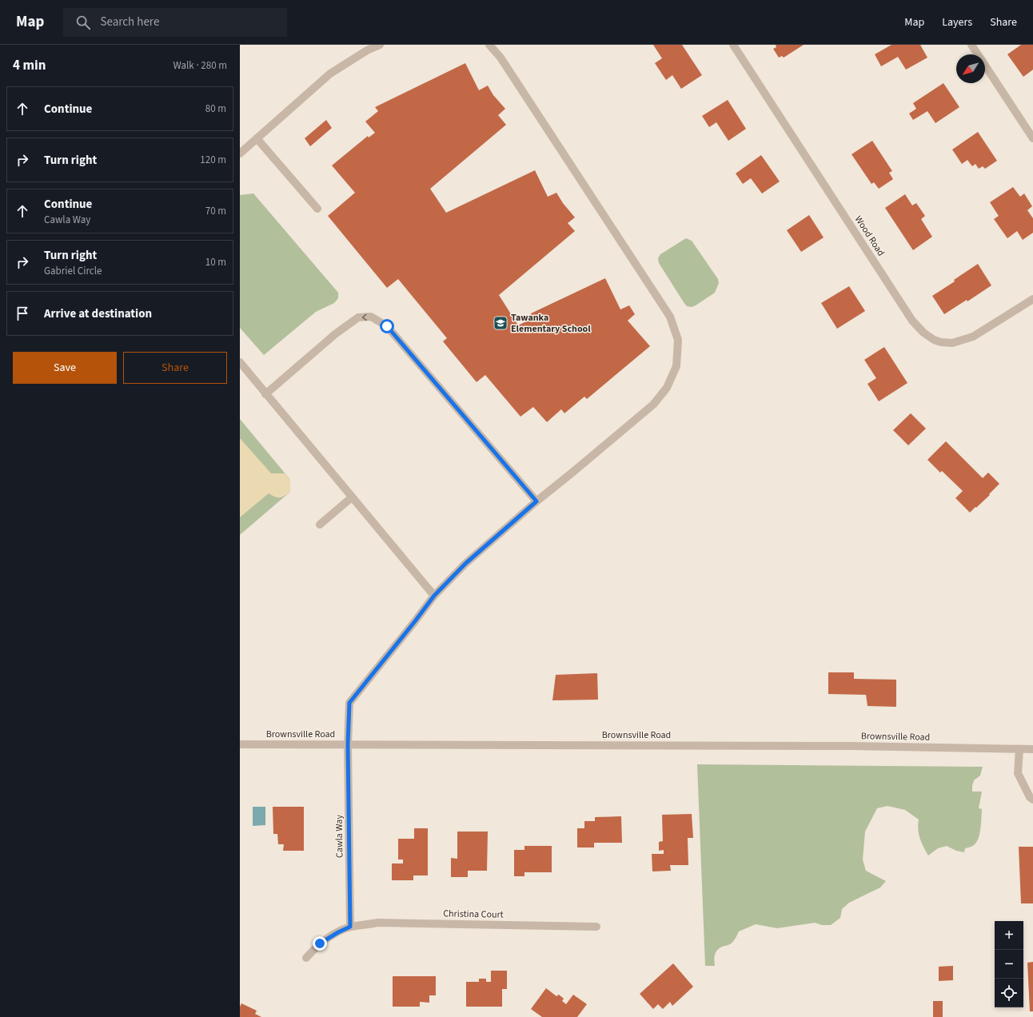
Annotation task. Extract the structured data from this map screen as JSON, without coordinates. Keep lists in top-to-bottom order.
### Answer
{
  "streets": {
    "street": [
      "Wood Road",
      "Brownsville Road",
      "Cawla Way",
      "Christina Court"
    ]
  },
  "crossings": [
    ["Brownsville Road", "Cawla Way"],
    ["Cawla Way", "Christina Court"]
  ],
  "places": {
    "school or university": ["Tawanka Elementary School"]
  },
  "north": "bottom left",
  "page": {
    "header": "Map",
    "search": "Search here",
    "nav": ["Map", "Layers", "Share"],
    "heading": ["4 min", "Walk · 280 m"],
    "list": [
      ["Continue", "80 m"],
      ["Turn right", "120 m"],
      ["Continue", "Cawla Way", "70 m"],
      ["Turn right", "Gabriel Circle", "10 m"],
      "Arrive at destination"
    ],
    "buttons": ["Save", "Share"],
    "map_buttons": ["+", "−"]
  }
}
